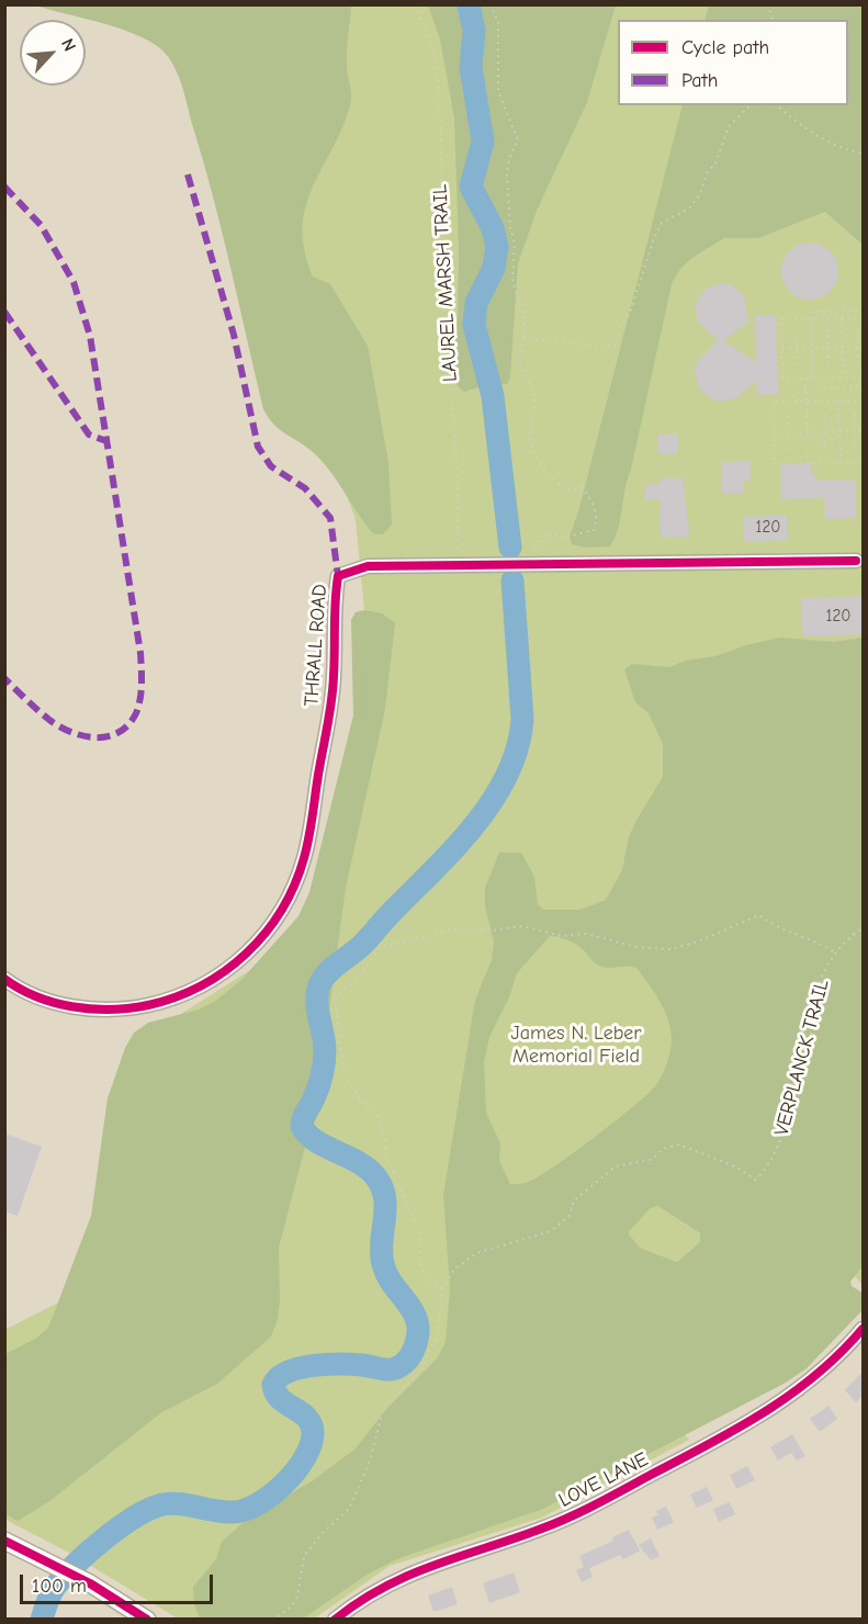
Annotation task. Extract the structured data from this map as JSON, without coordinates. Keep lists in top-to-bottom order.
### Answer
{
  "streets": {
    "street": ["THRALL ROAD", "LOVE LANE"],
    "path": ["LAUREL MARSH TRAIL", "VERPLANCK TRAIL"]
  },
  "crossings": [
    ["LAUREL MARSH TRAIL", "THRALL ROAD"]
  ],
  "parks": ["James N. Leber Memorial Field"],
  "house_numbers": ["120", "120"],
  "legend": ["Cycle path", "Path"],
  "scale_bar": "100 m",
  "north": "top right"
}
